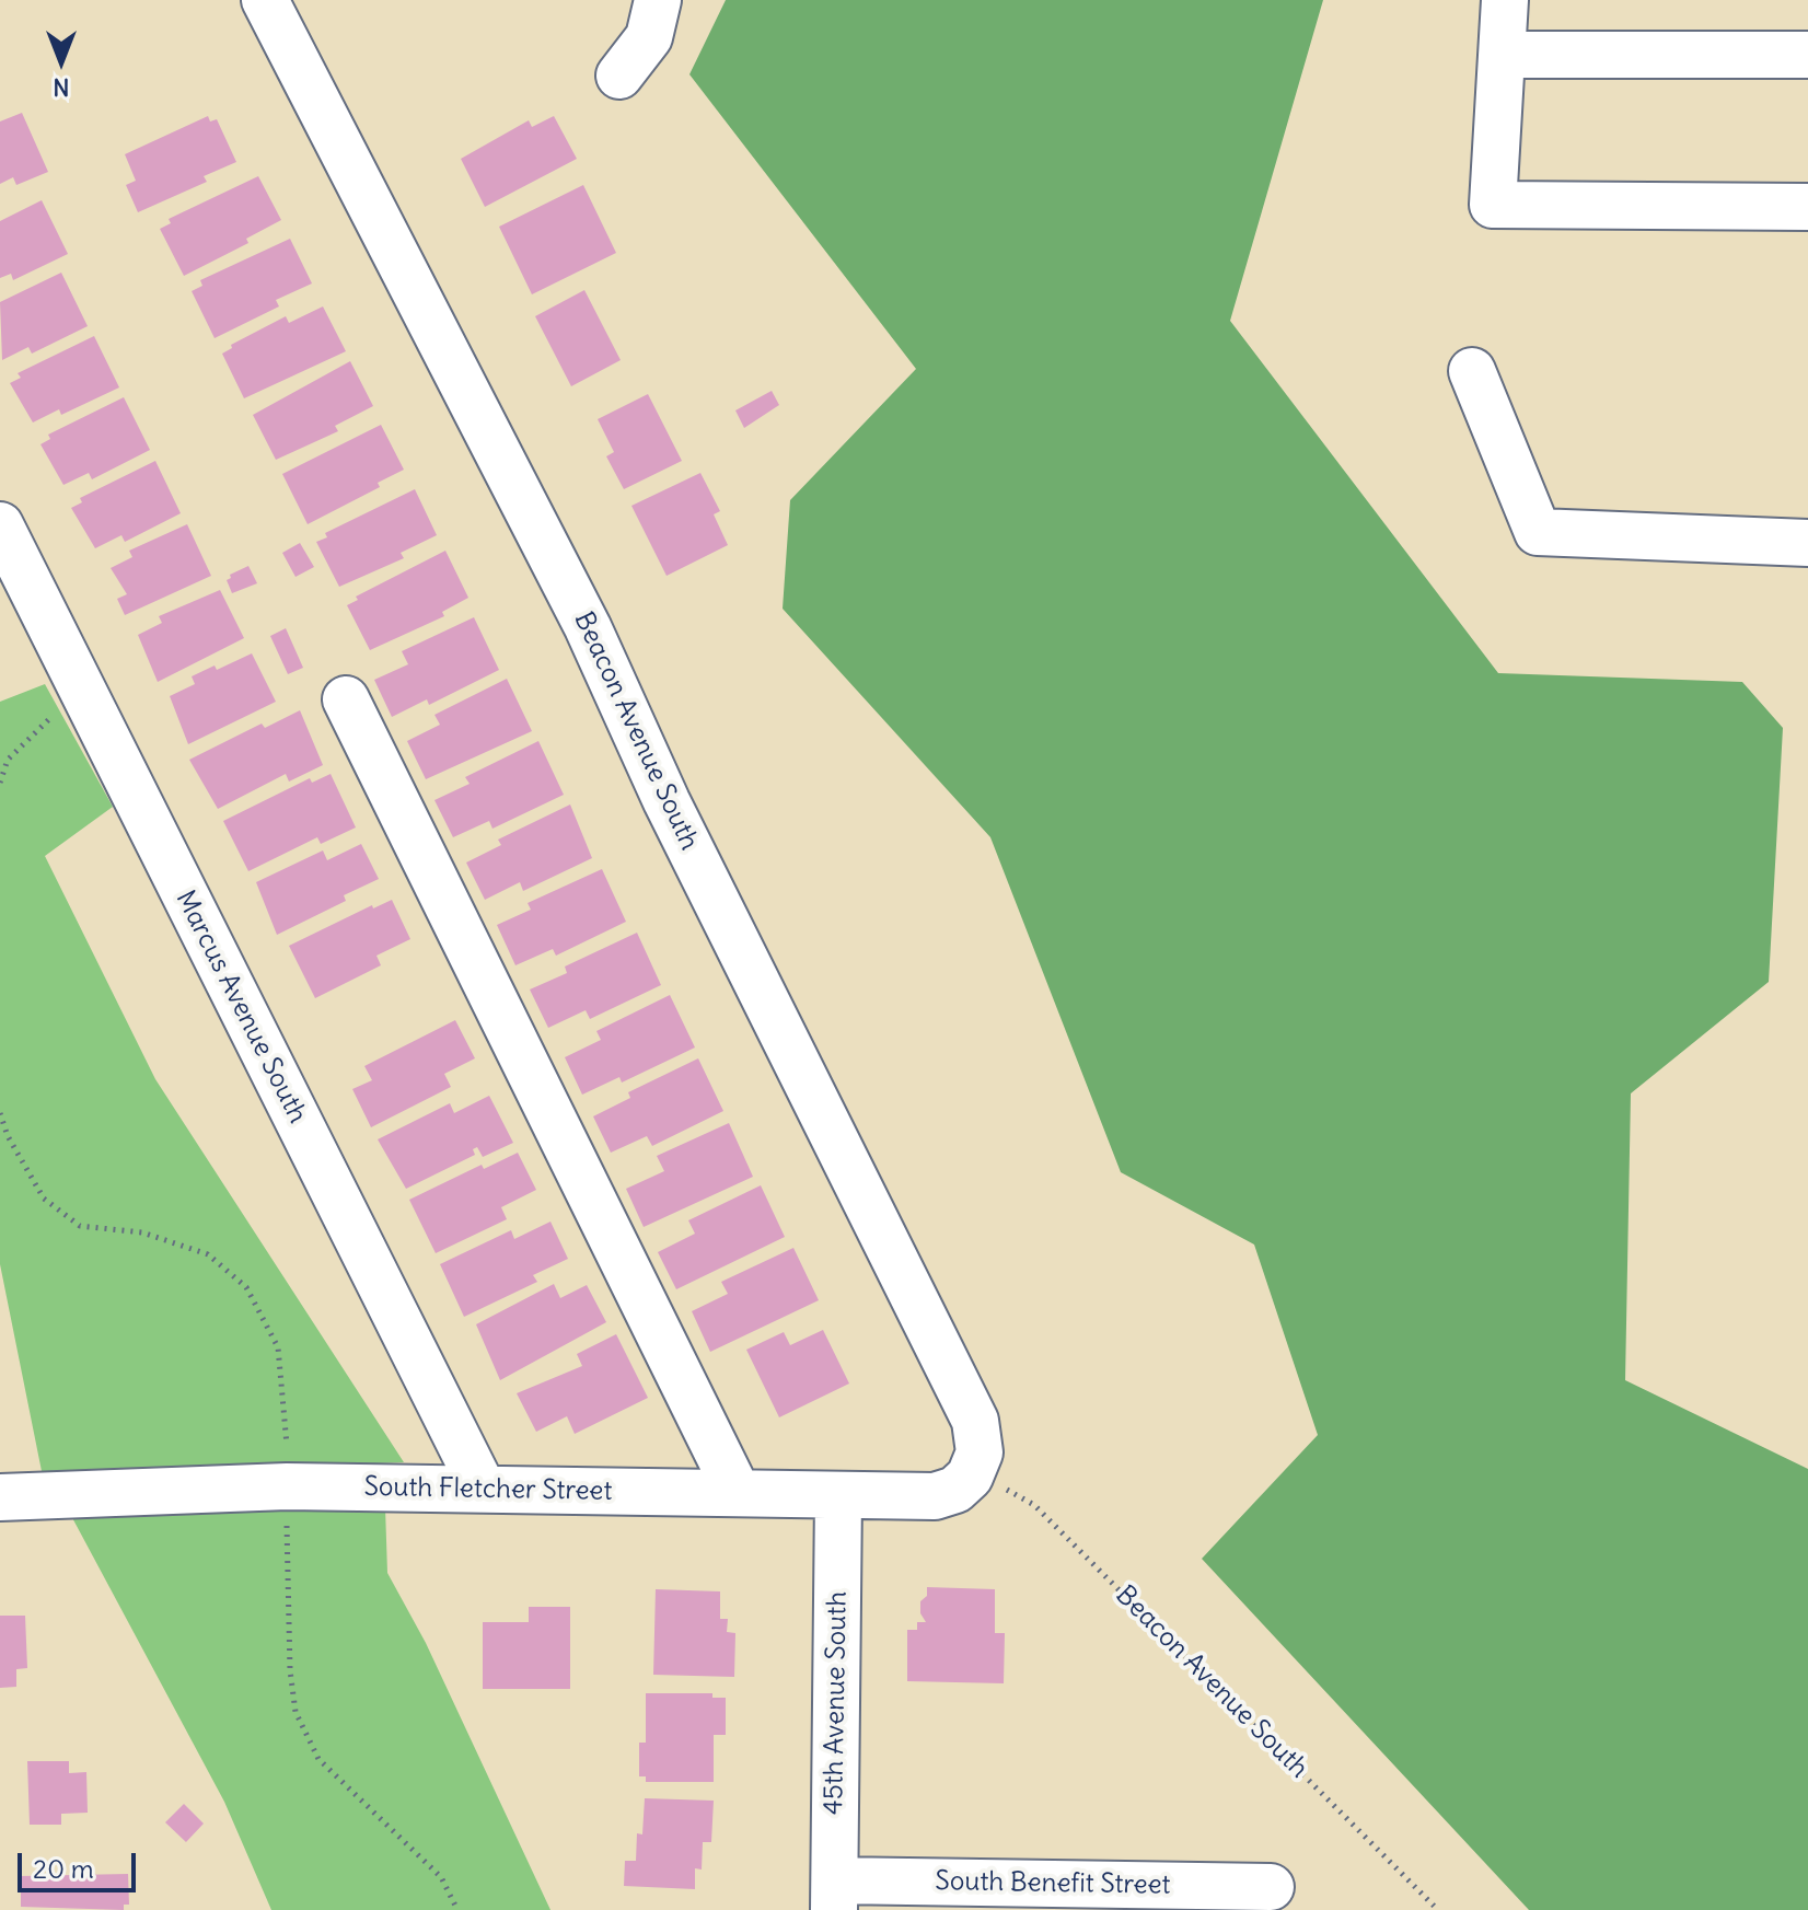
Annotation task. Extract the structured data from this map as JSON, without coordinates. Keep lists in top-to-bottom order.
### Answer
{
  "streets": {
    "street": [
      "Beacon Avenue South",
      "Marcus Avenue South",
      "South Fletcher Street",
      "45th Avenue South",
      "South Benefit Street"
    ]
  },
  "crossings": [
    ["Beacon Avenue South", "South Fletcher Street"],
    ["Marcus Avenue South", "South Fletcher Street"],
    ["South Fletcher Street", "45th Avenue South"],
    ["45th Avenue South", "South Benefit Street"]
  ],
  "scale_bar": "20 m",
  "north": "bottom"
}
